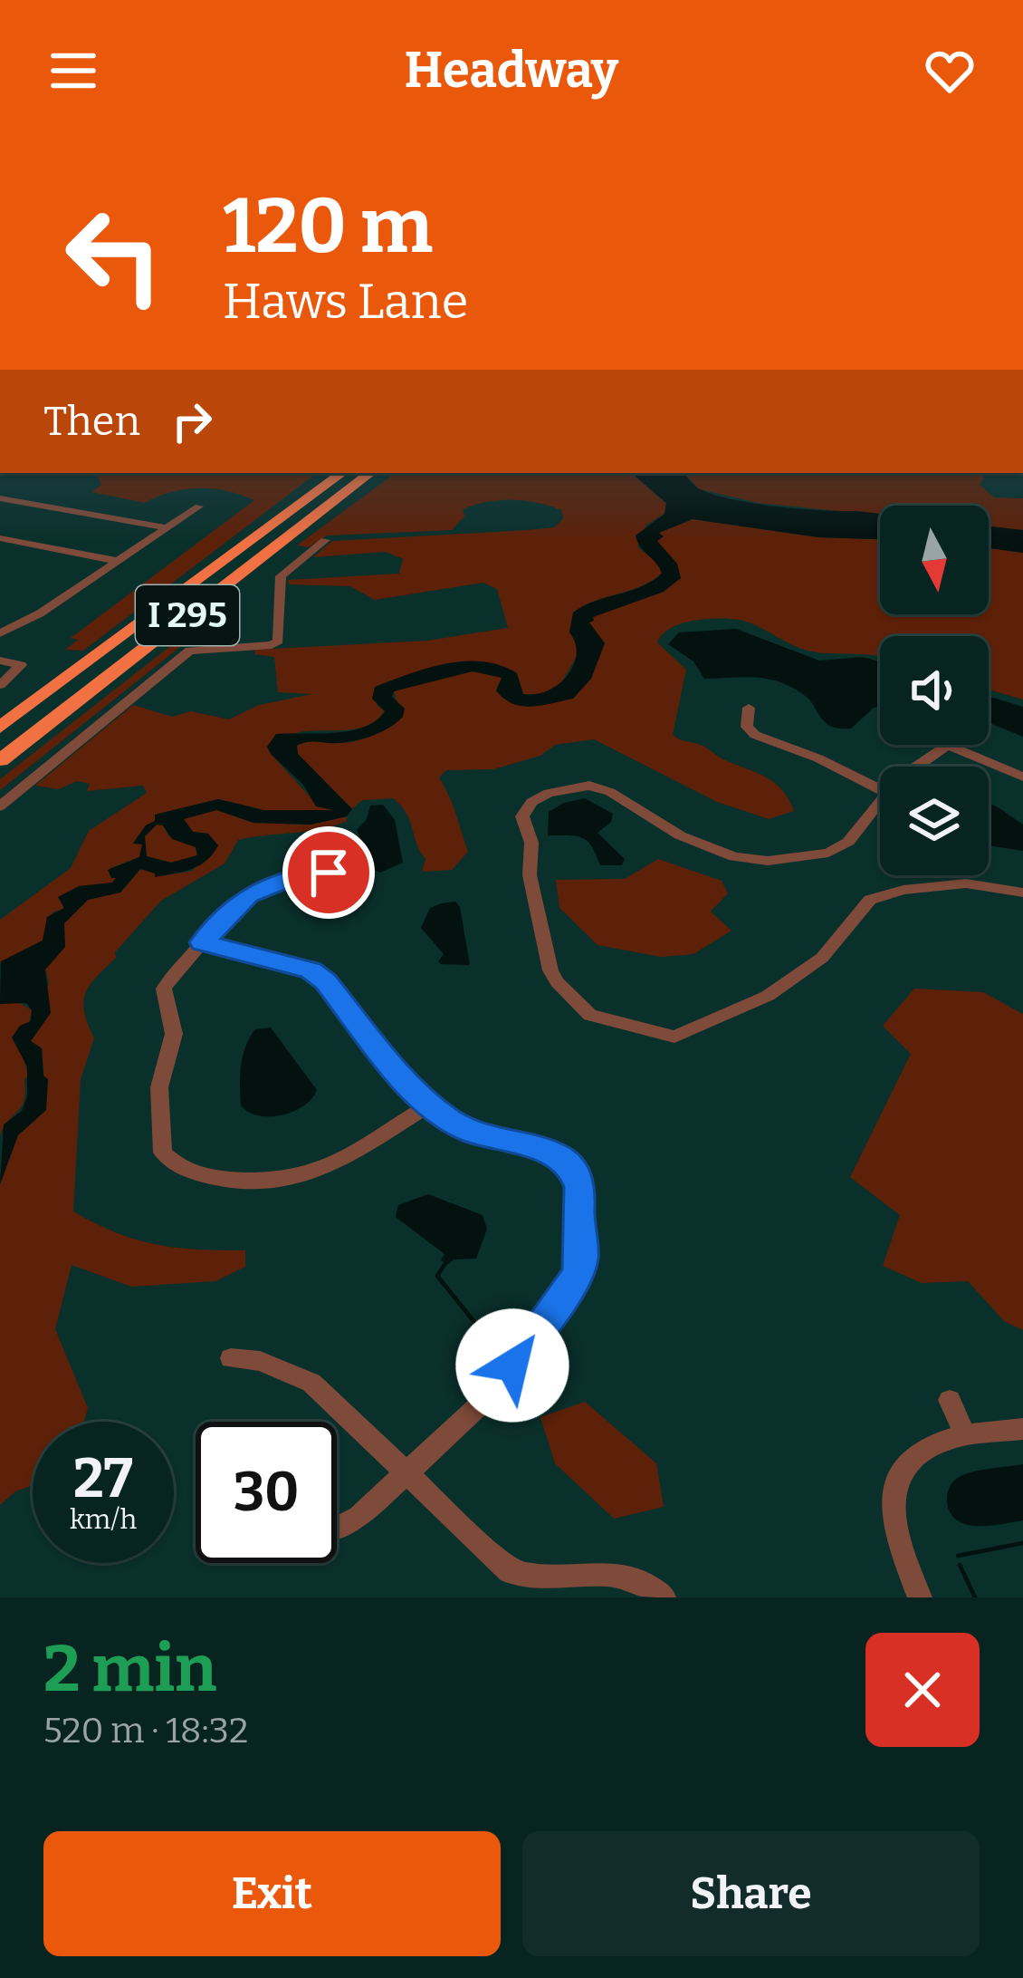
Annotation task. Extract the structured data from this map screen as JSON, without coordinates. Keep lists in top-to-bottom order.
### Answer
{
  "streets": {
    "highway": ["I 295"]
  },
  "north": "bottom",
  "page": {
    "header": "Headway",
    "turn": ["120 m", "Haws Lane"],
    "then": "Then",
    "speed": "27 km/h",
    "limit": "30",
    "heading": ["2 min", "520 m · 18:32"],
    "buttons": ["Exit", "Share"]
  }
}
